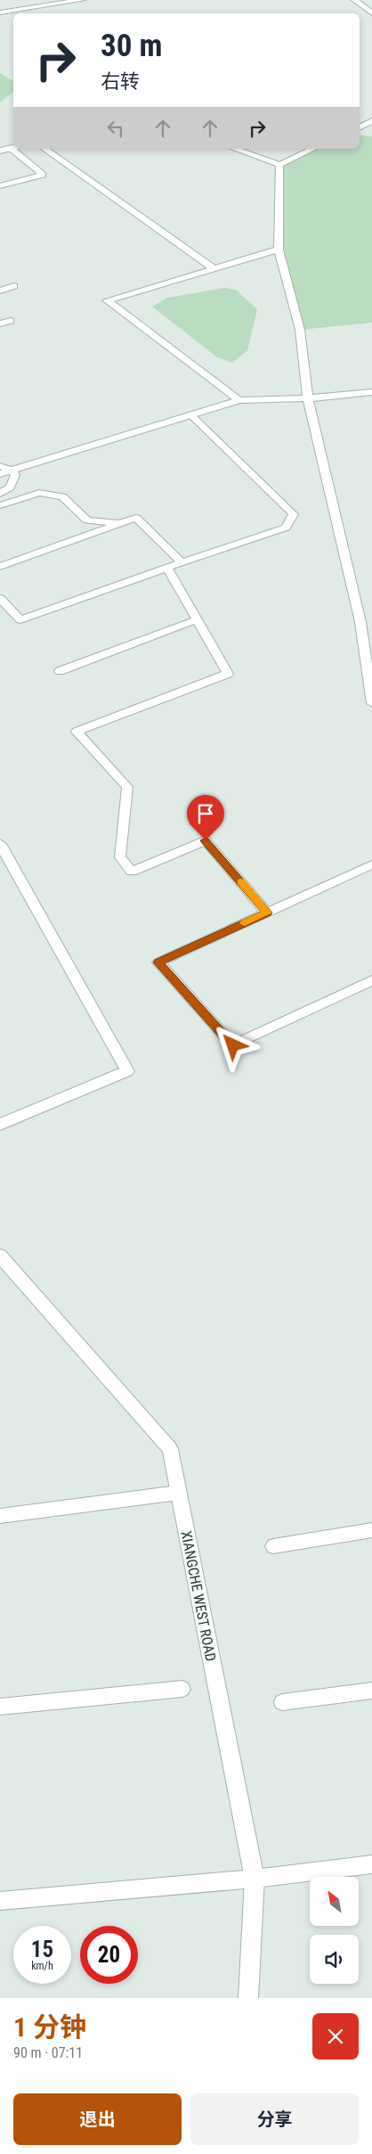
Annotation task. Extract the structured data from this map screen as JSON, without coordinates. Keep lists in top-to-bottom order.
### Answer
{
  "streets": {
    "street": ["XIANGCHE WEST ROAD"]
  },
  "north": "top left",
  "page": {
    "turn": ["30 m", "右转"],
    "speed": "15 km/h",
    "limit": "20",
    "heading": ["1 分钟", "90 m · 07:11"],
    "buttons": ["退出", "分享"]
  }
}
